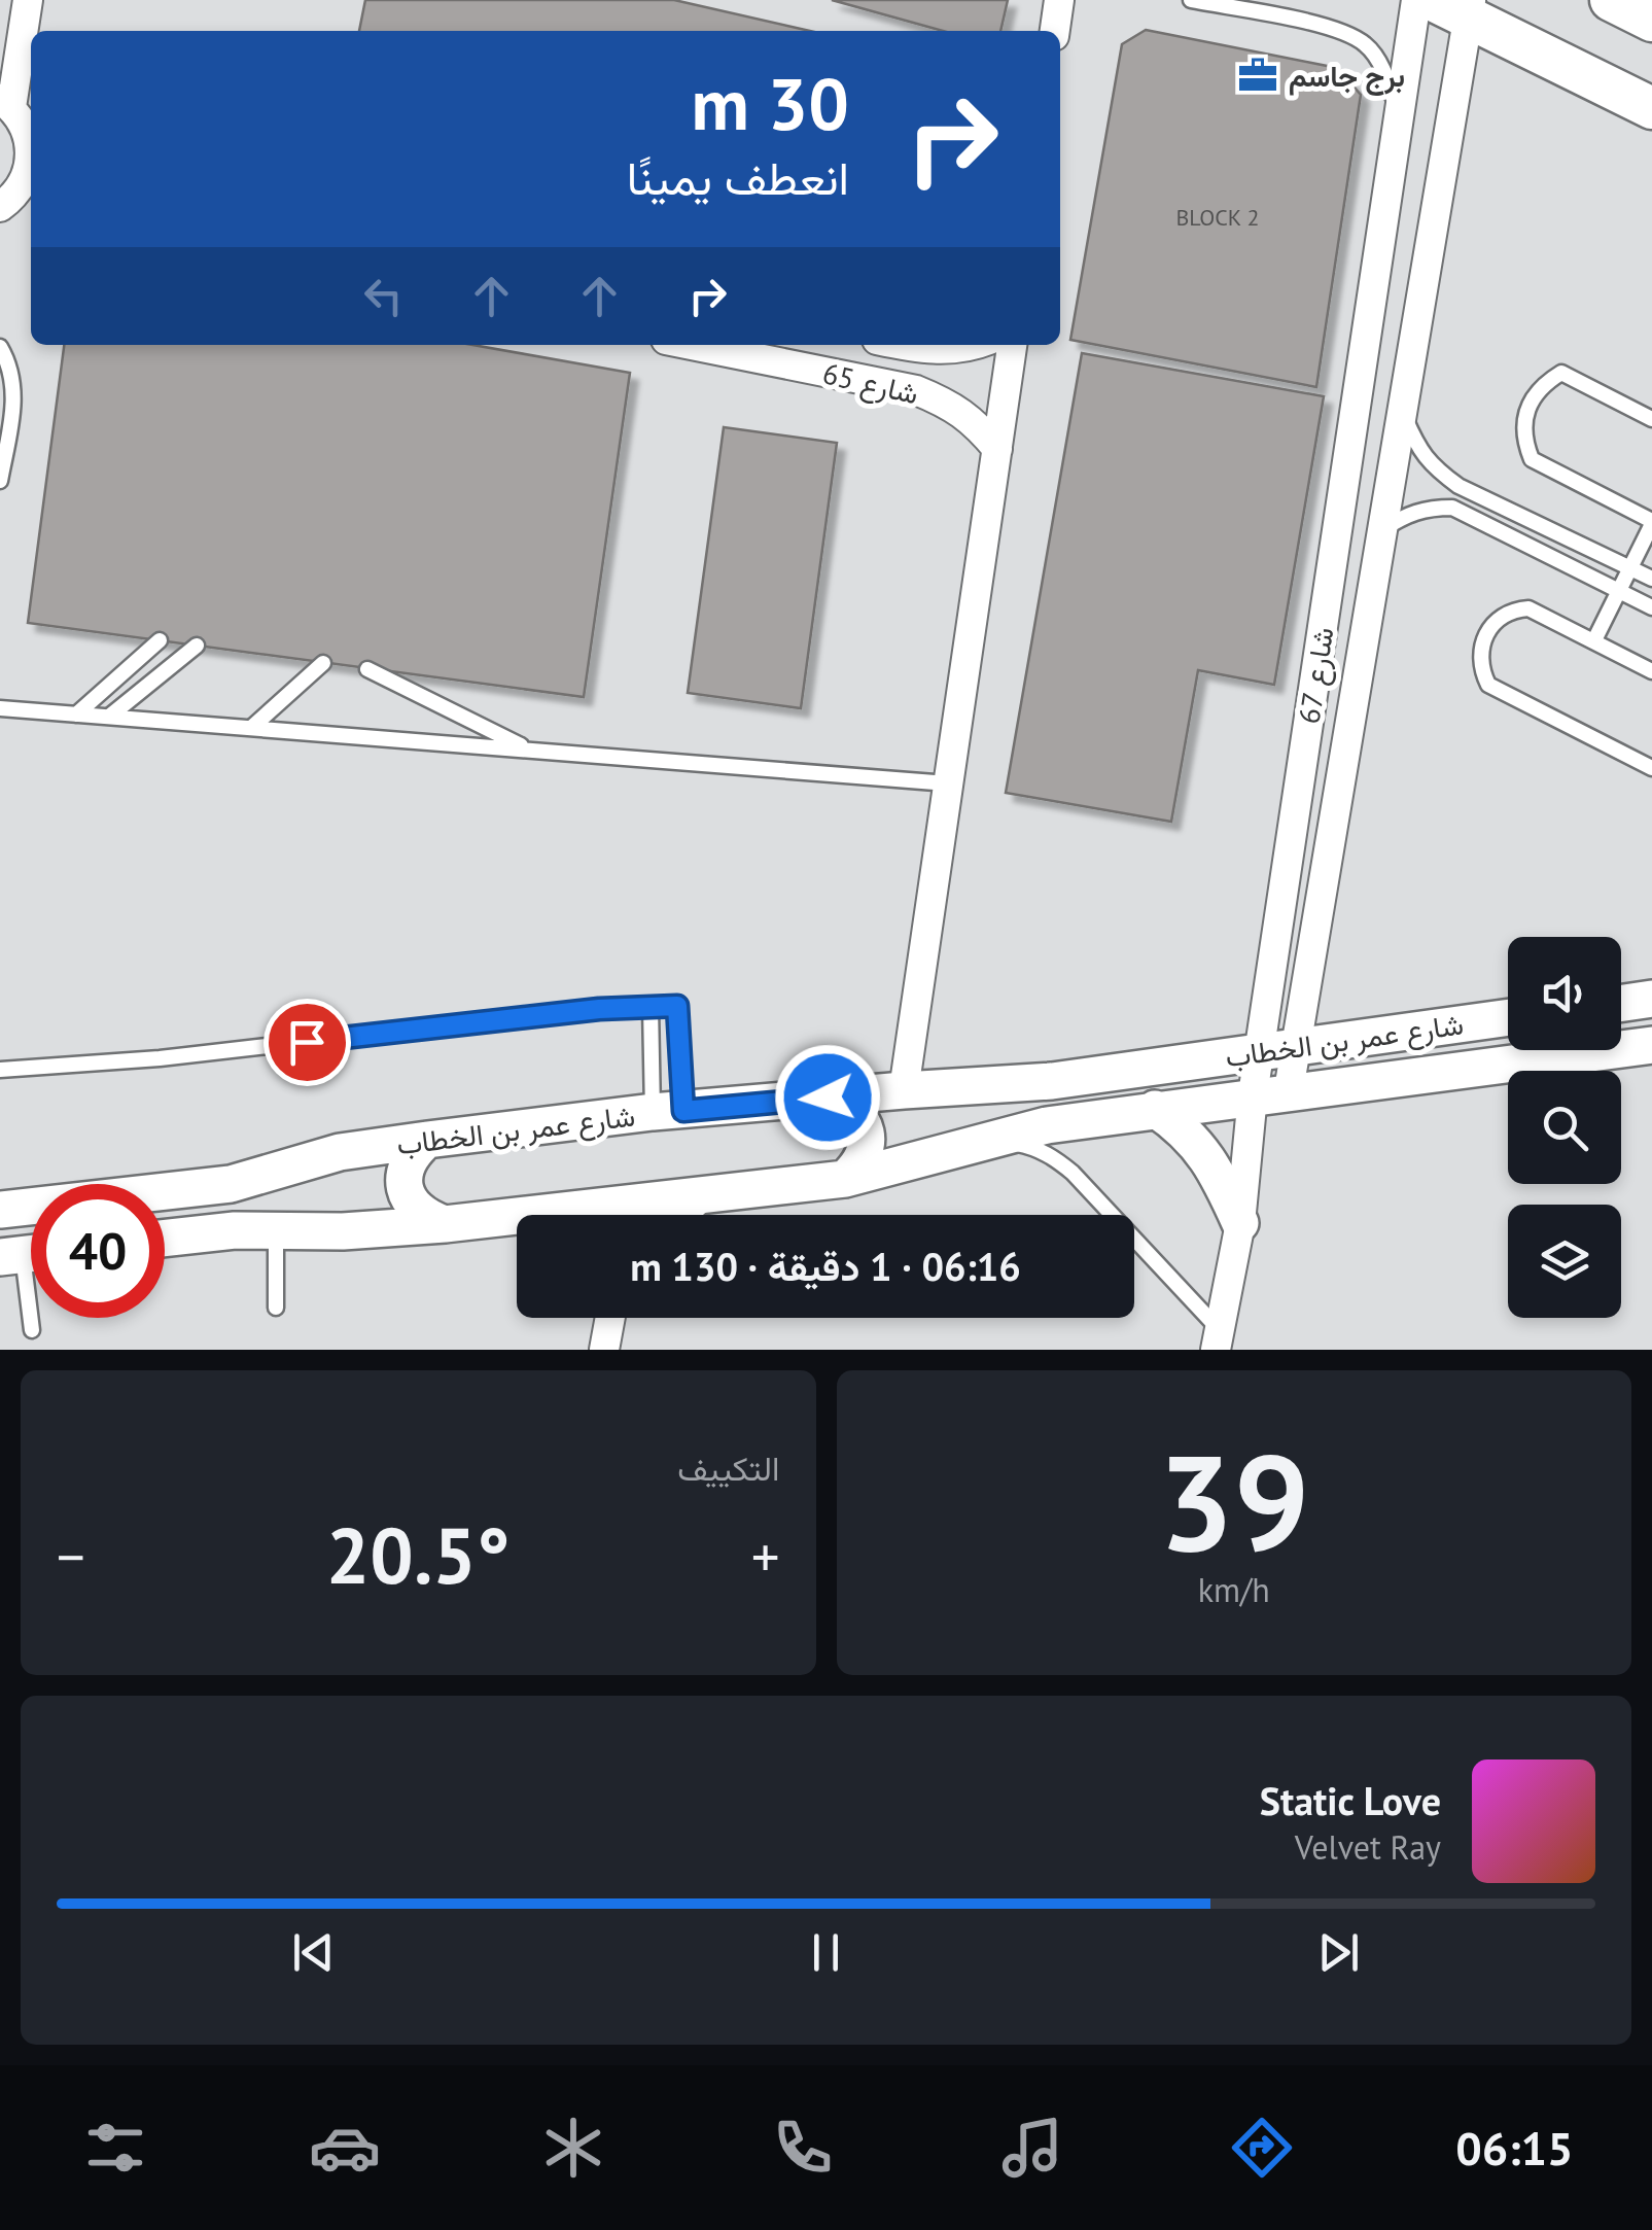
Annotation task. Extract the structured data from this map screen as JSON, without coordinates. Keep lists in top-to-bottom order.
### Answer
{
  "streets": {
    "street": ["شارع 65", "شارع 67", "شارع عمر بن الخطاب"]
  },
  "crossings": [
    ["شارع 67", "شارع عمر بن الخطاب"]
  ],
  "places": {
    "office": ["برج جاسم"]
  },
  "house_numbers": ["BLOCK 2"],
  "page": {
    "turn": ["30 m", "انعطف يمينًا"],
    "limit": "40",
    "trip": "06:16 · 1 دقيقة · 130 m",
    "tile": [
      ["39", "km/h"],
      "التكييف"
    ],
    "heat": ["−", "20.5°", "+"],
    "song": ["Static Love", "Velvet Ray"],
    "tabs": "06:15"
  }
}
